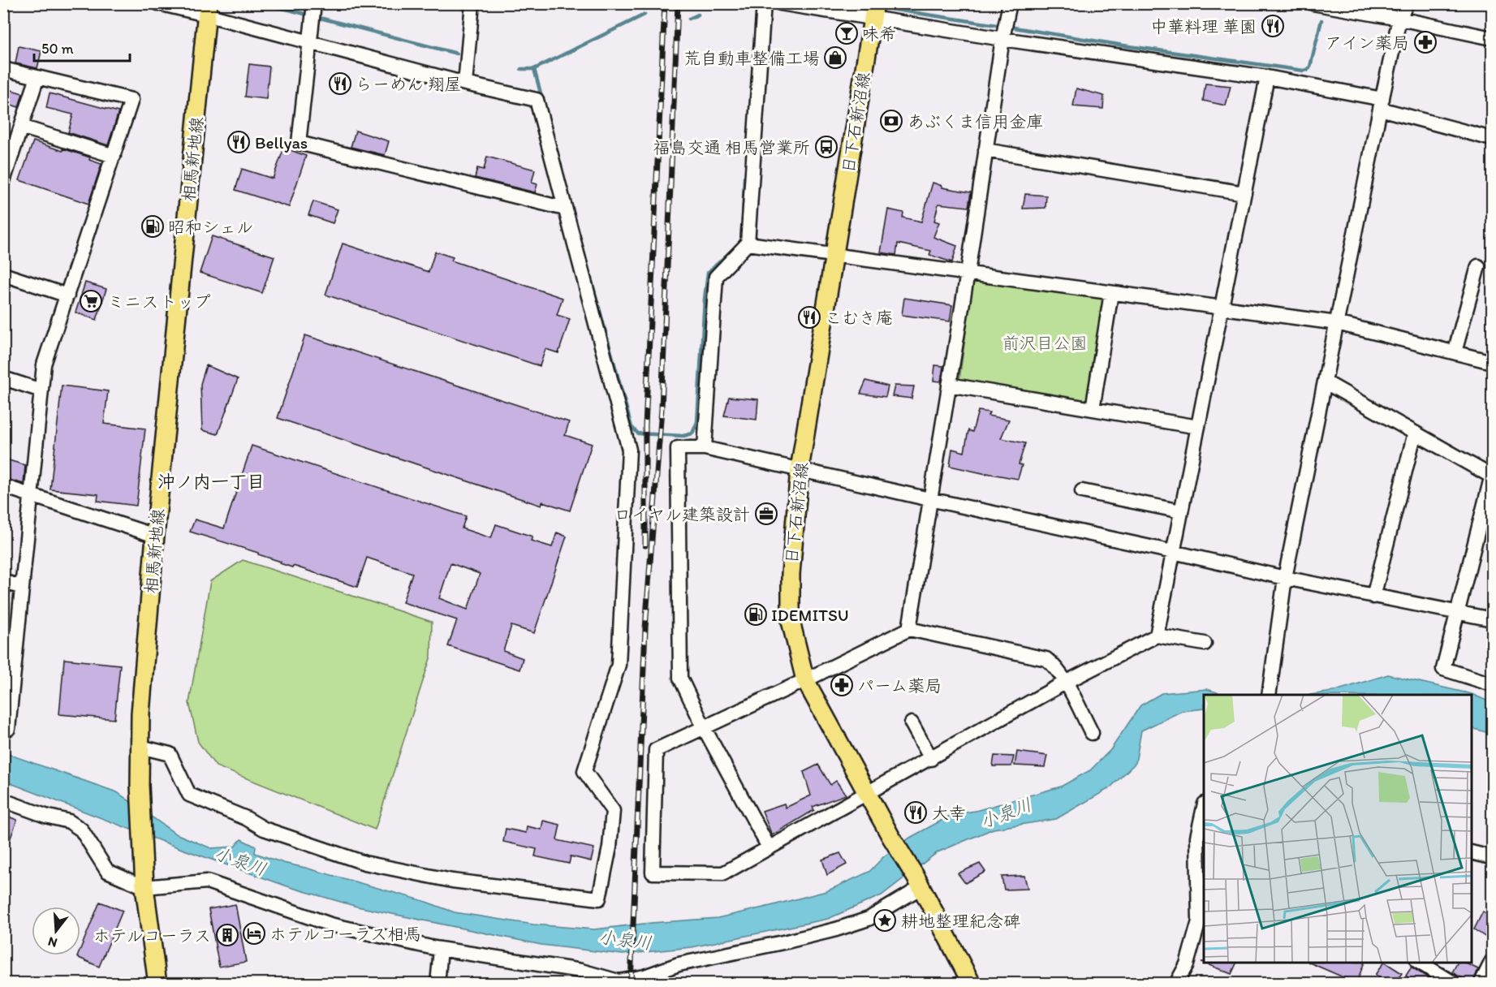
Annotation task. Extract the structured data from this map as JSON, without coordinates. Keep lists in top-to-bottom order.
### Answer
{
  "streets": {
    "main road": ["日下石新沼線", "相馬新地線"]
  },
  "districts": ["沖ノ内一丁目"],
  "water": ["小泉川"],
  "parks": ["前沢目公園"],
  "places": {
    "restaurant": [
      "中華料理 華園",
      "らーめん 翔屋",
      "Bellyas",
      "こむき庵",
      "大幸"
    ],
    "bar": ["味希"],
    "pharmacy": ["アイン薬局", "パーム薬局"],
    "shop": ["荒自動車整備工場"],
    "bank": ["あぶくま信用金庫"],
    "bus stop": ["福島交通 相馬営業所"],
    "fuel station": ["昭和シェル", "IDEMITSU"],
    "supermarket": ["ミニストップ"],
    "office": ["ロイヤル建築設計"],
    "place": ["耕地整理紀念碑"],
    "hotel": ["ホテルコーラス相馬"],
    "building": ["ホテルコーラス"]
  },
  "scale_bar": "50 m",
  "north": "bottom"
}
